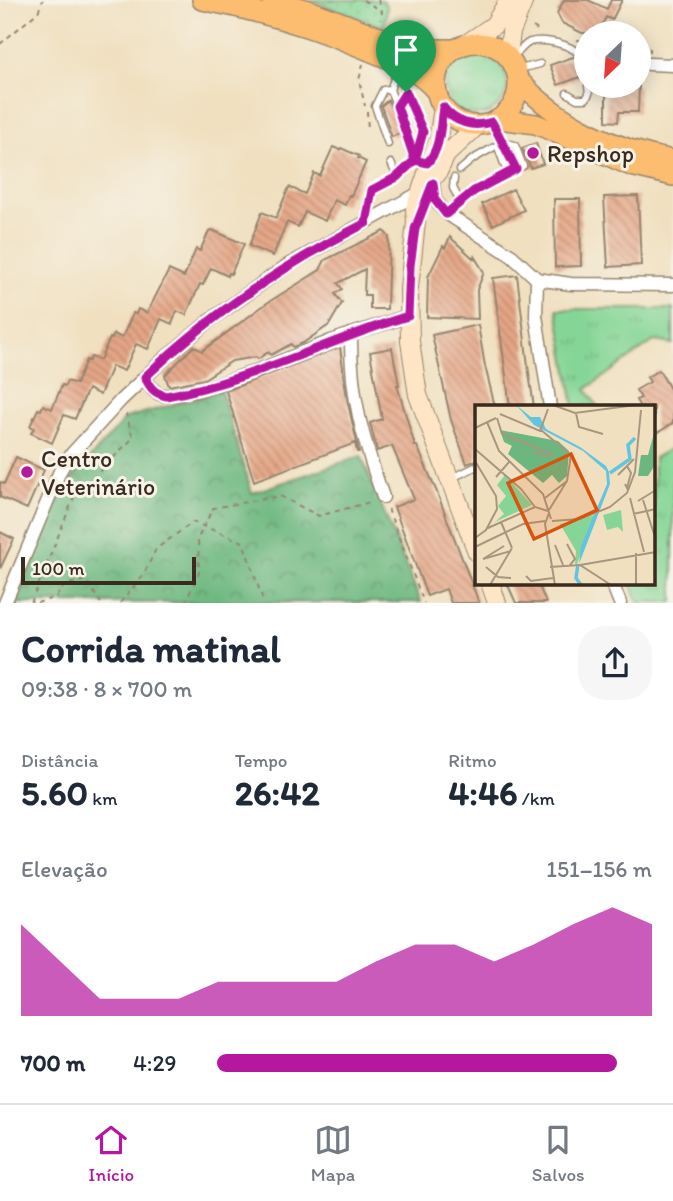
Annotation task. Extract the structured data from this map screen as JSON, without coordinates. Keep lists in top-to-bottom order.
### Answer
{
  "places": ["Repshop", "Centro Veterinário"],
  "scale_bar": "100 m",
  "north": "bottom left",
  "page": {
    "scale": "100 m",
    "heading": ["Corrida matinal", "09:38 · 8 × 700 m"],
    "stats": [
      ["Distância", "5.60 km"],
      ["Tempo", "26:42"],
      ["Ritmo", "4:46 /km"]
    ],
    "chart": ["Elevação", "151–156 m"],
    "list": [
      {
        "name": "700 m",
        "note": "4:29"
      }
    ],
    "tabs": ["Início", "Mapa", "Salvos"]
  }
}
